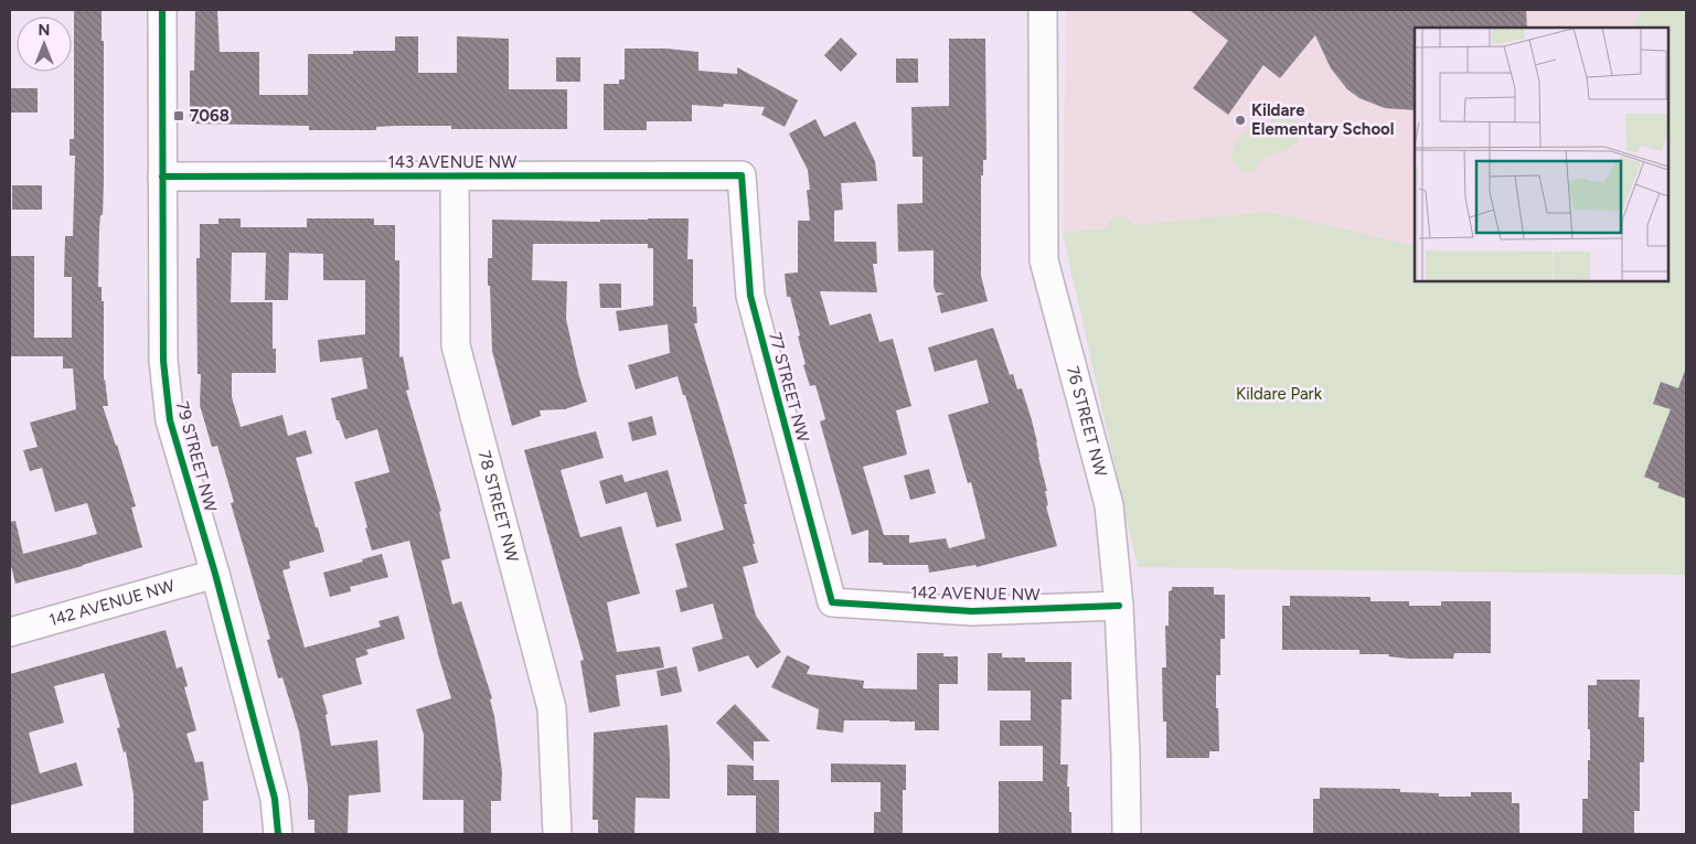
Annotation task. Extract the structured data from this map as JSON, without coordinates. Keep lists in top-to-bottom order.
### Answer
{
  "streets": {
    "street": [
      "143 AVENUE NW",
      "77 STREET NW",
      "76 STREET NW",
      "79 STREET NW",
      "78 STREET NW",
      "142 AVENUE NW"
    ]
  },
  "crossings": [
    ["143 AVENUE NW", "77 STREET NW"],
    ["143 AVENUE NW", "79 STREET NW"],
    ["143 AVENUE NW", "78 STREET NW"],
    ["77 STREET NW", "142 AVENUE NW"],
    ["76 STREET NW", "142 AVENUE NW"],
    ["79 STREET NW", "142 AVENUE NW"]
  ],
  "parks": ["Kildare Park"],
  "places": {
    "transit": ["7068"],
    "other": ["Kildare Elementary School"]
  },
  "north": "top"
}
